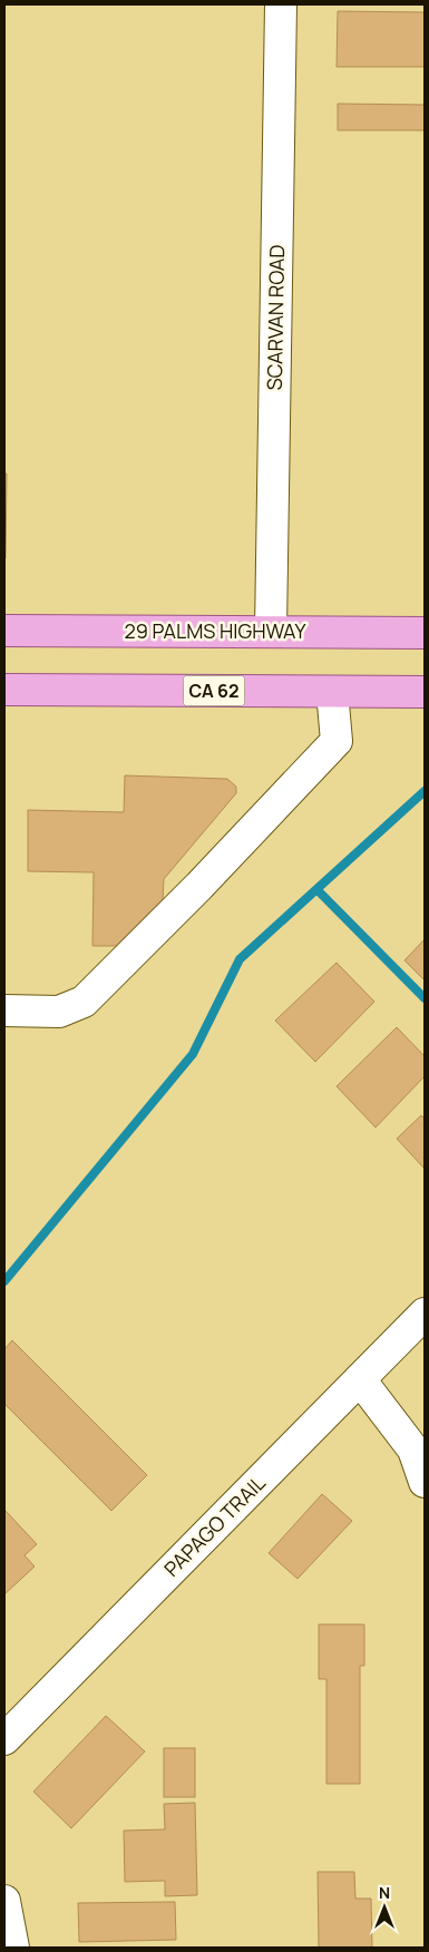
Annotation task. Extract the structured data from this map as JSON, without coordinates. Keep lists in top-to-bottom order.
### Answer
{
  "streets": {
    "main road": ["29 PALMS HIGHWAY", "CA 62"],
    "street": ["SCARVAN ROAD", "PAPAGO TRAIL"]
  },
  "crossings": [
    ["SCARVAN ROAD", "29 PALMS HIGHWAY"]
  ],
  "north": "top"
}
